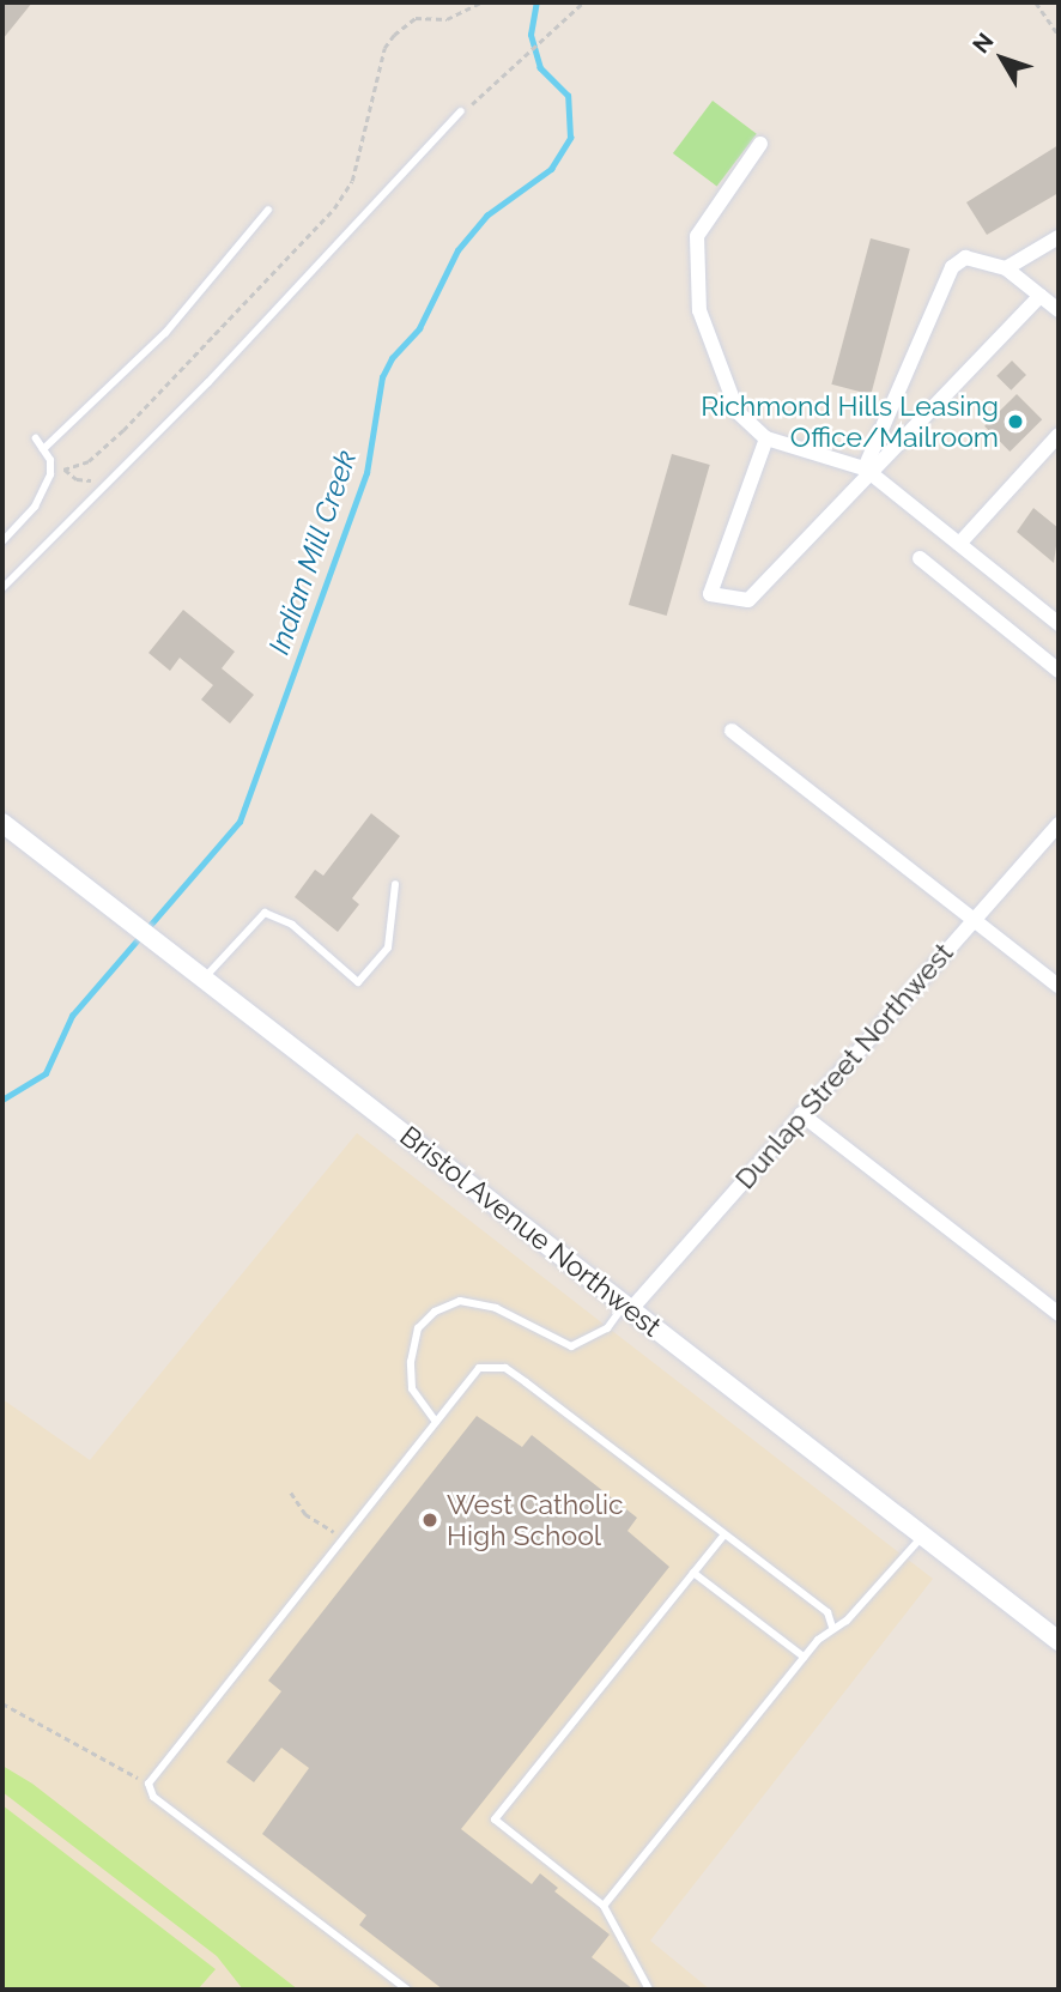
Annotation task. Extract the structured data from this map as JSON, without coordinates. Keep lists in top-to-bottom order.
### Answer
{
  "streets": {
    "street": ["Dunlap Street Northwest", "Bristol Avenue Northwest"]
  },
  "crossings": [
    ["Dunlap Street Northwest", "Bristol Avenue Northwest"]
  ],
  "water": ["Indian Mill Creek"],
  "places": ["Richmond Hills Leasing Office/Mailroom", "West Catholic High School"],
  "north": "top left"
}
